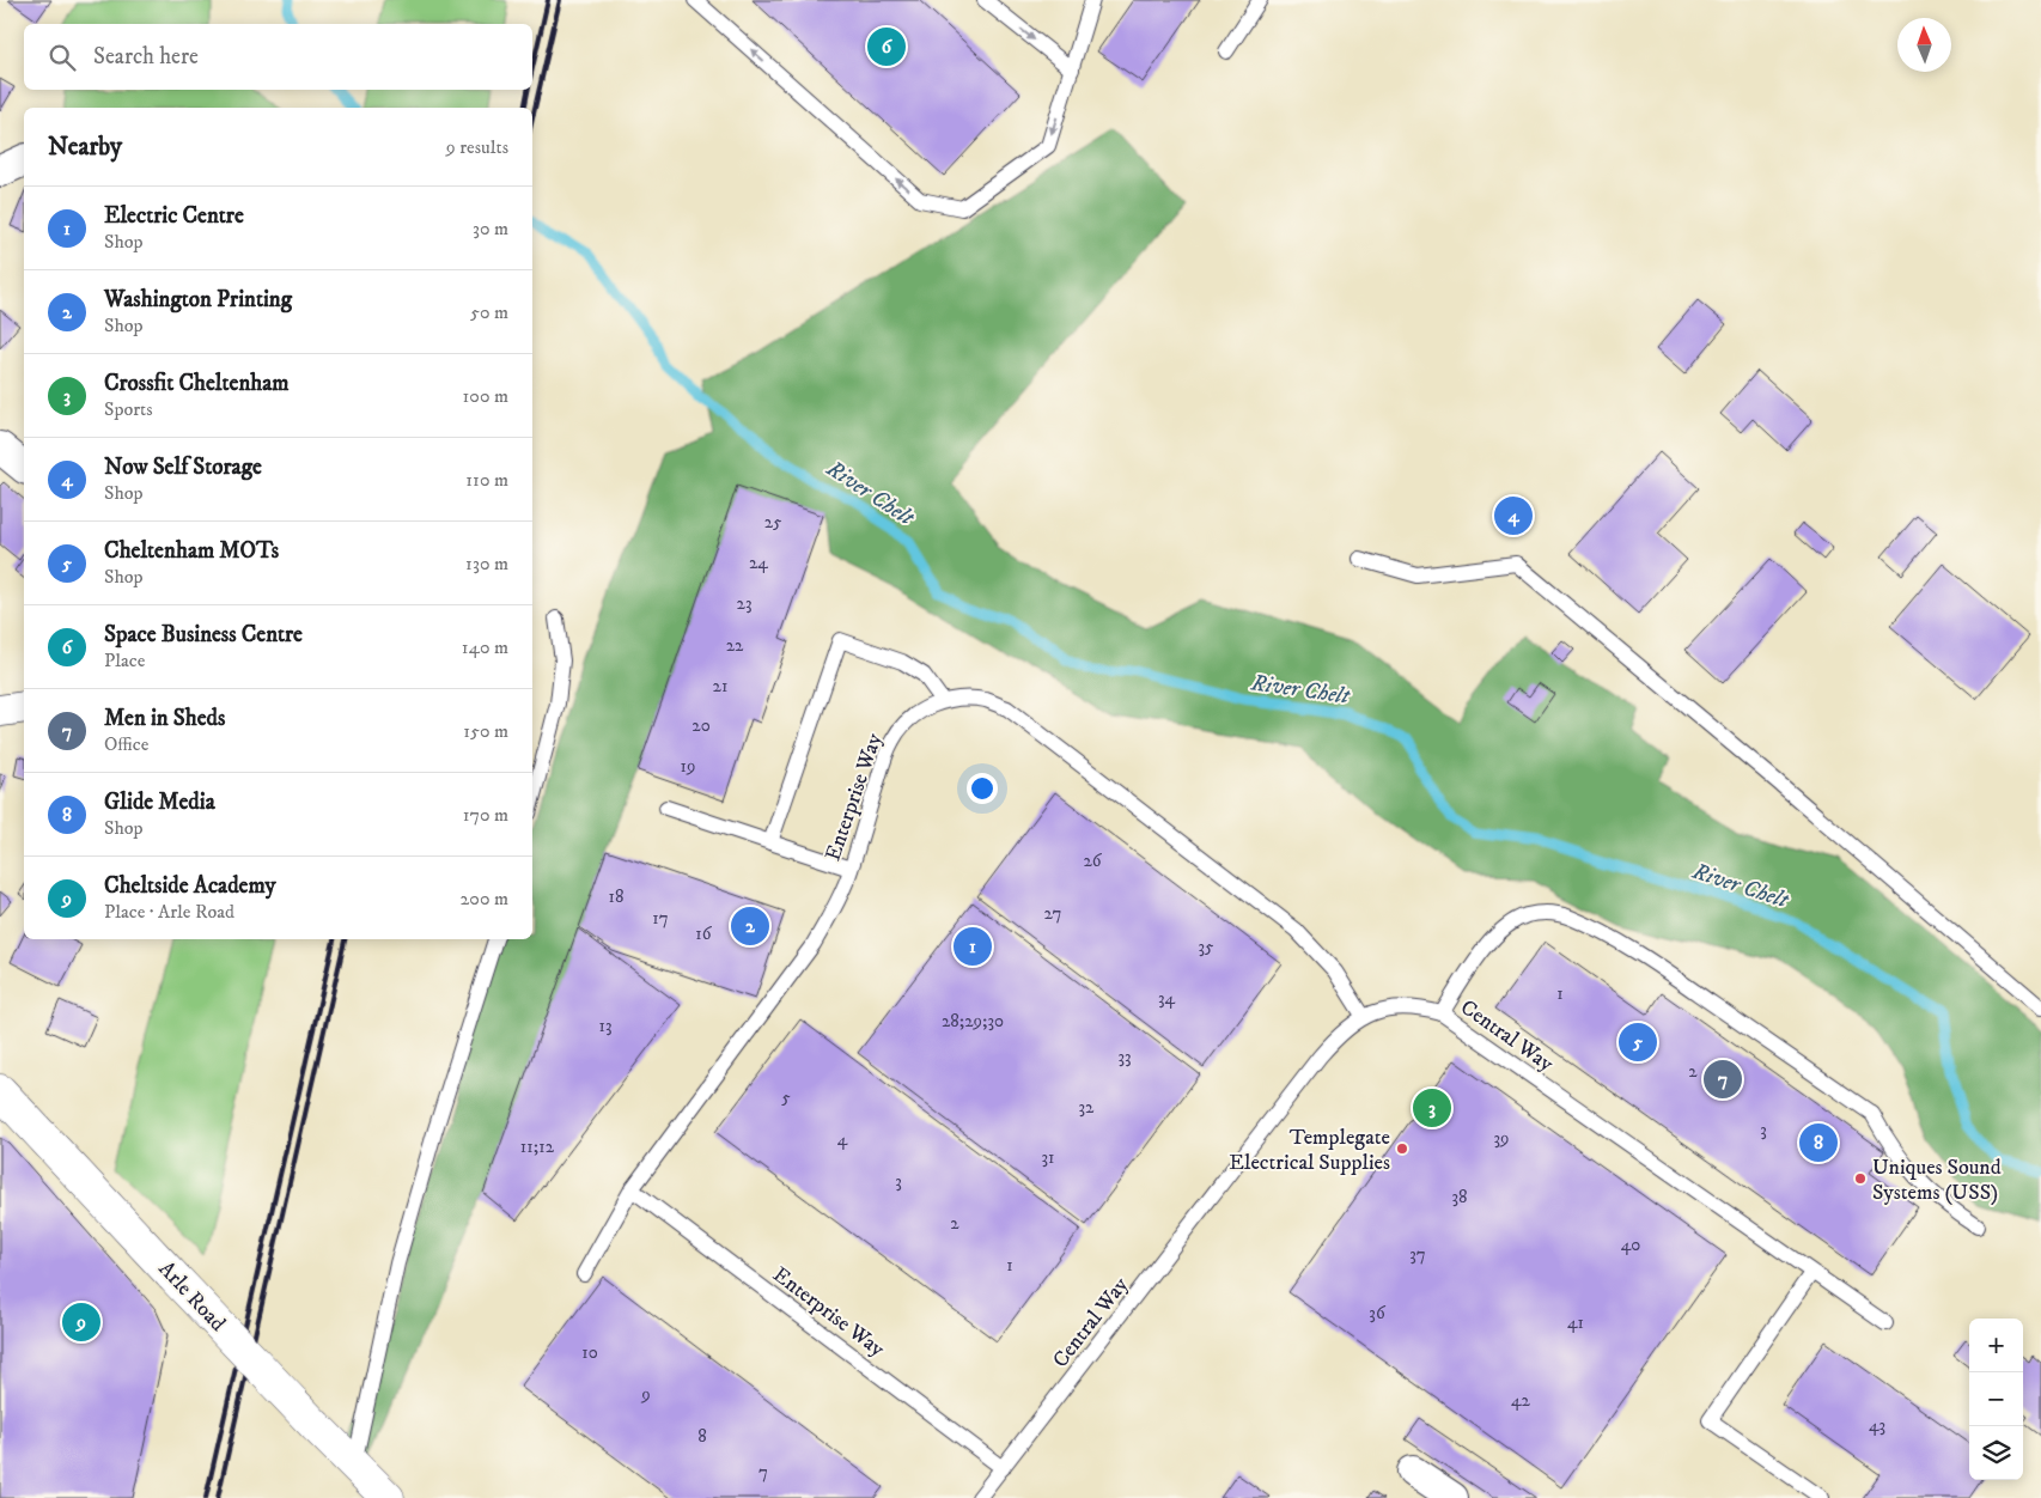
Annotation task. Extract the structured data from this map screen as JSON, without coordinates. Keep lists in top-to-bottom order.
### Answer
{
  "streets": {
    "street": ["Arle Road"],
    "lane": ["Enterprise Way", "Central Way"]
  },
  "crossings": [
    ["Enterprise Way", "Central Way"]
  ],
  "water": ["River Chelt"],
  "places": ["Templegate Electrical Supplies", "Uniques Sound Systems (USS)"],
  "house_numbers": [
    "25",
    "24",
    "23",
    "22",
    "21",
    "20",
    "19",
    "26",
    "18",
    "27",
    "17",
    "16",
    "35",
    "1",
    "34",
    "28;29;30",
    "13",
    "33",
    "2",
    "5",
    "32",
    "3",
    "39",
    "4",
    "11;12",
    "31",
    "3",
    "38",
    "2",
    "40",
    "37",
    "1",
    "36",
    "41",
    "10",
    "9",
    "42",
    "43",
    "8",
    "7"
  ],
  "north": "top",
  "page": {
    "search": "Search here",
    "pins": [
      "6",
      "4",
      "2",
      "1",
      "5",
      "7",
      "3",
      "8",
      "9"
    ],
    "heading": ["Nearby", "9 results"],
    "list": [
      {
        "mark": "1",
        "name": "Electric Centre",
        "note": "Shop",
        "value": "30 m"
      },
      {
        "mark": "2",
        "name": "Washington Printing",
        "note": "Shop",
        "value": "50 m"
      },
      {
        "mark": "3",
        "name": "Crossfit Cheltenham",
        "note": "Sports",
        "value": "100 m"
      },
      {
        "mark": "4",
        "name": "Now Self Storage",
        "note": "Shop",
        "value": "110 m"
      },
      {
        "mark": "5",
        "name": "Cheltenham MOTs",
        "note": "Shop",
        "value": "130 m"
      },
      {
        "mark": "6",
        "name": "Space Business Centre",
        "note": "Place",
        "value": "140 m"
      },
      {
        "mark": "7",
        "name": "Men in Sheds",
        "note": "Office",
        "value": "150 m"
      },
      {
        "mark": "8",
        "name": "Glide Media",
        "note": "Shop",
        "value": "170 m"
      },
      {
        "mark": "9",
        "name": "Cheltside Academy",
        "note": "Place · Arle Road",
        "value": "200 m"
      }
    ],
    "map_buttons": ["+", "−"]
  }
}
